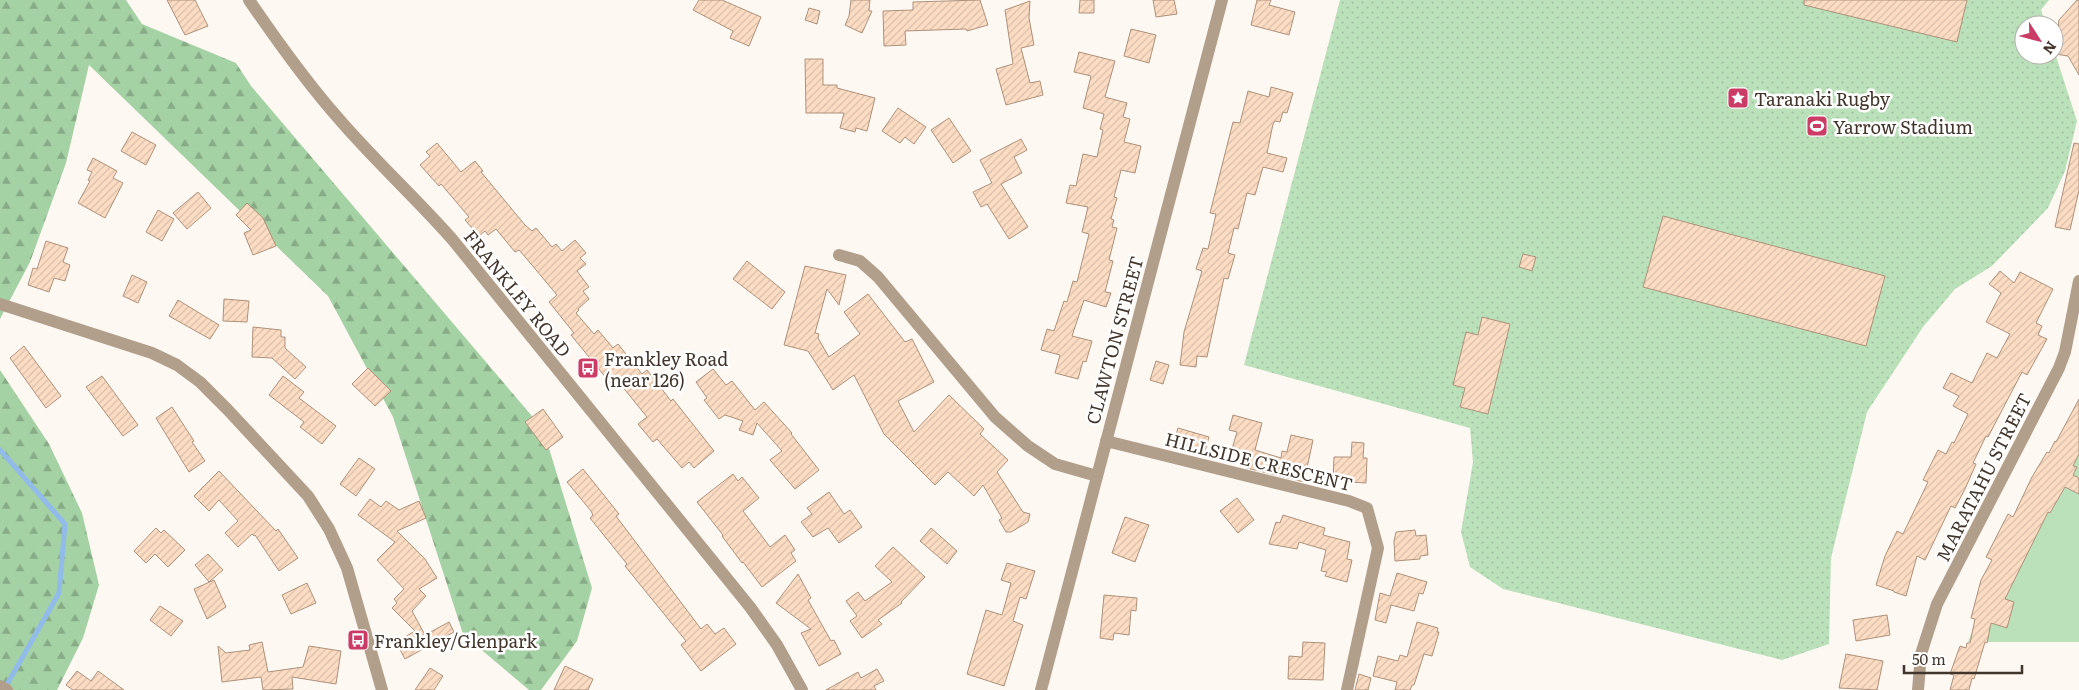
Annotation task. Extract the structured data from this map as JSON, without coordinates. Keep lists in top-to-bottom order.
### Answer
{
  "streets": {
    "street": [
      "FRANKLEY ROAD",
      "CLAWTON STREET",
      "HILLSIDE CRESCENT",
      "MARATAHU STREET"
    ]
  },
  "crossings": [
    ["CLAWTON STREET", "HILLSIDE CRESCENT"]
  ],
  "places": {
    "place": ["Taranaki Rugby"],
    "sports": ["Yarrow Stadium"],
    "bus stop": ["Frankley Road (near 126)", "Frankley/Glenpark"]
  },
  "scale_bar": "50 m",
  "north": "bottom right"
}
